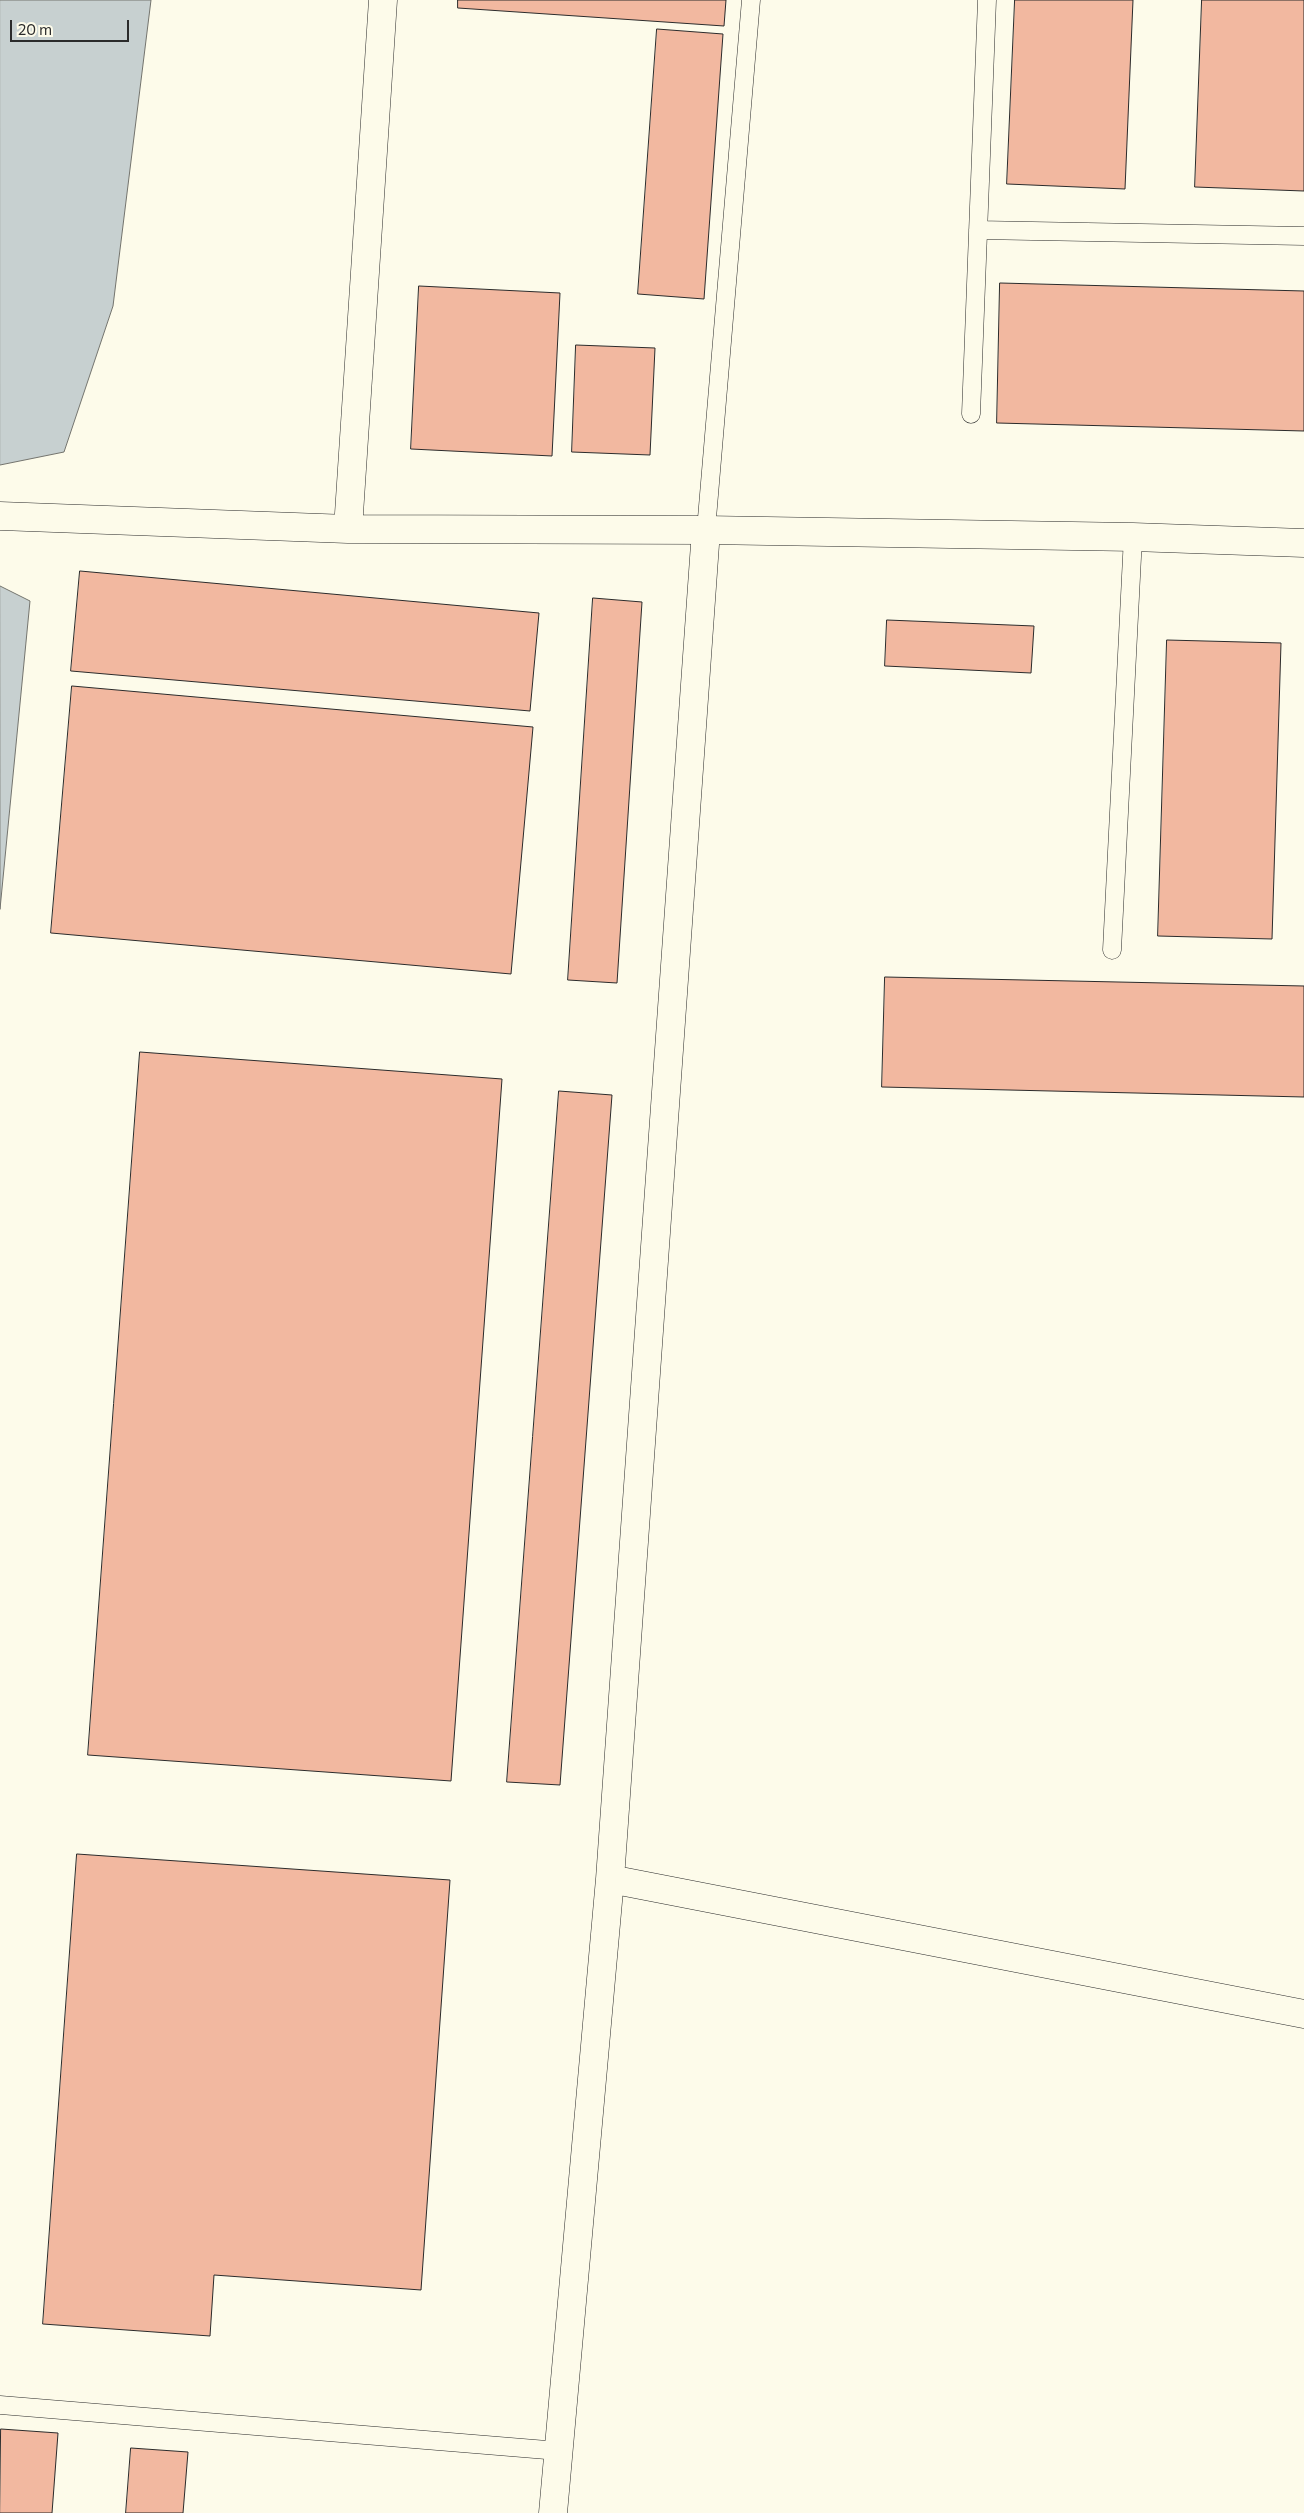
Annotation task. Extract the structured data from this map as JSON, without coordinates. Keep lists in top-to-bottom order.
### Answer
{
  "scale_bar": "20 m"
}
